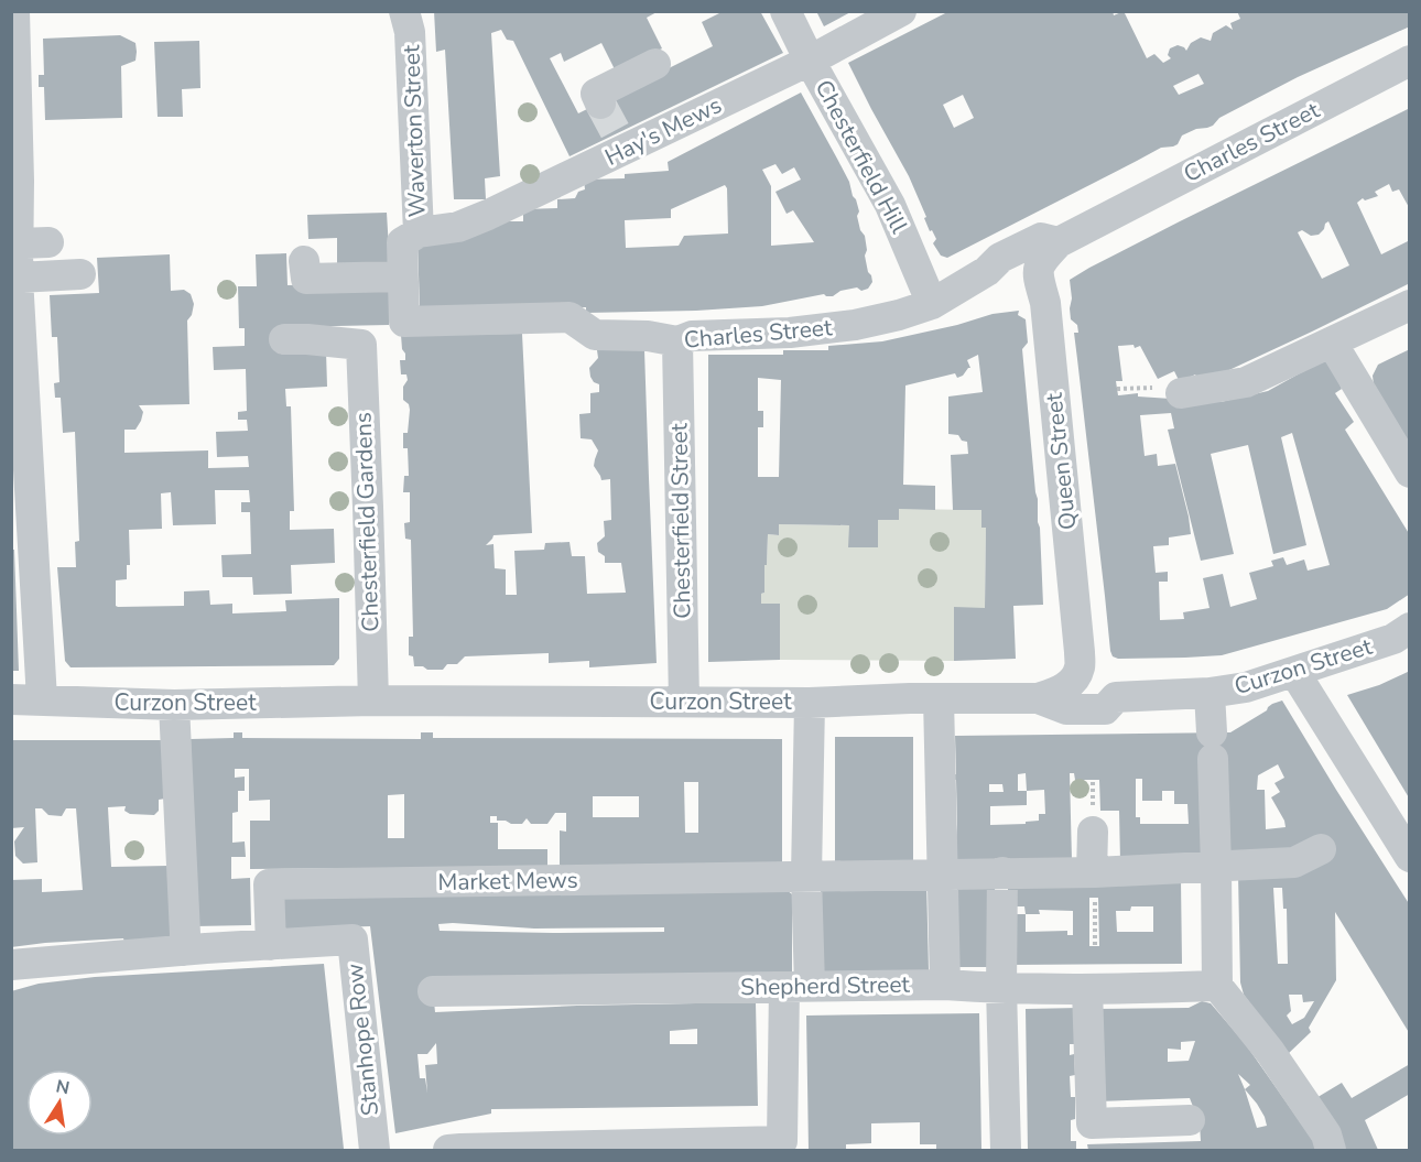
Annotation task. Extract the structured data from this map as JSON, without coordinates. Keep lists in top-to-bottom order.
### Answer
{
  "streets": {
    "street": [
      "Waverton Street",
      "Hay's Mews",
      "Charles Street",
      "Chesterfield Hill",
      "Queen Street",
      "Chesterfield Street",
      "Chesterfield Gardens",
      "Curzon Street",
      "Market Mews",
      "Shepherd Street",
      "Stanhope Row"
    ]
  },
  "crossings": [
    ["Waverton Street", "Hay's Mews"],
    ["Waverton Street", "Charles Street"],
    ["Hay's Mews", "Chesterfield Hill"],
    ["Charles Street", "Chesterfield Hill"],
    ["Charles Street", "Queen Street"],
    ["Charles Street", "Chesterfield Street"],
    ["Queen Street", "Curzon Street"],
    ["Chesterfield Street", "Curzon Street"],
    ["Chesterfield Gardens", "Curzon Street"],
    ["Market Mews", "Stanhope Row"]
  ],
  "north": "top"
}
